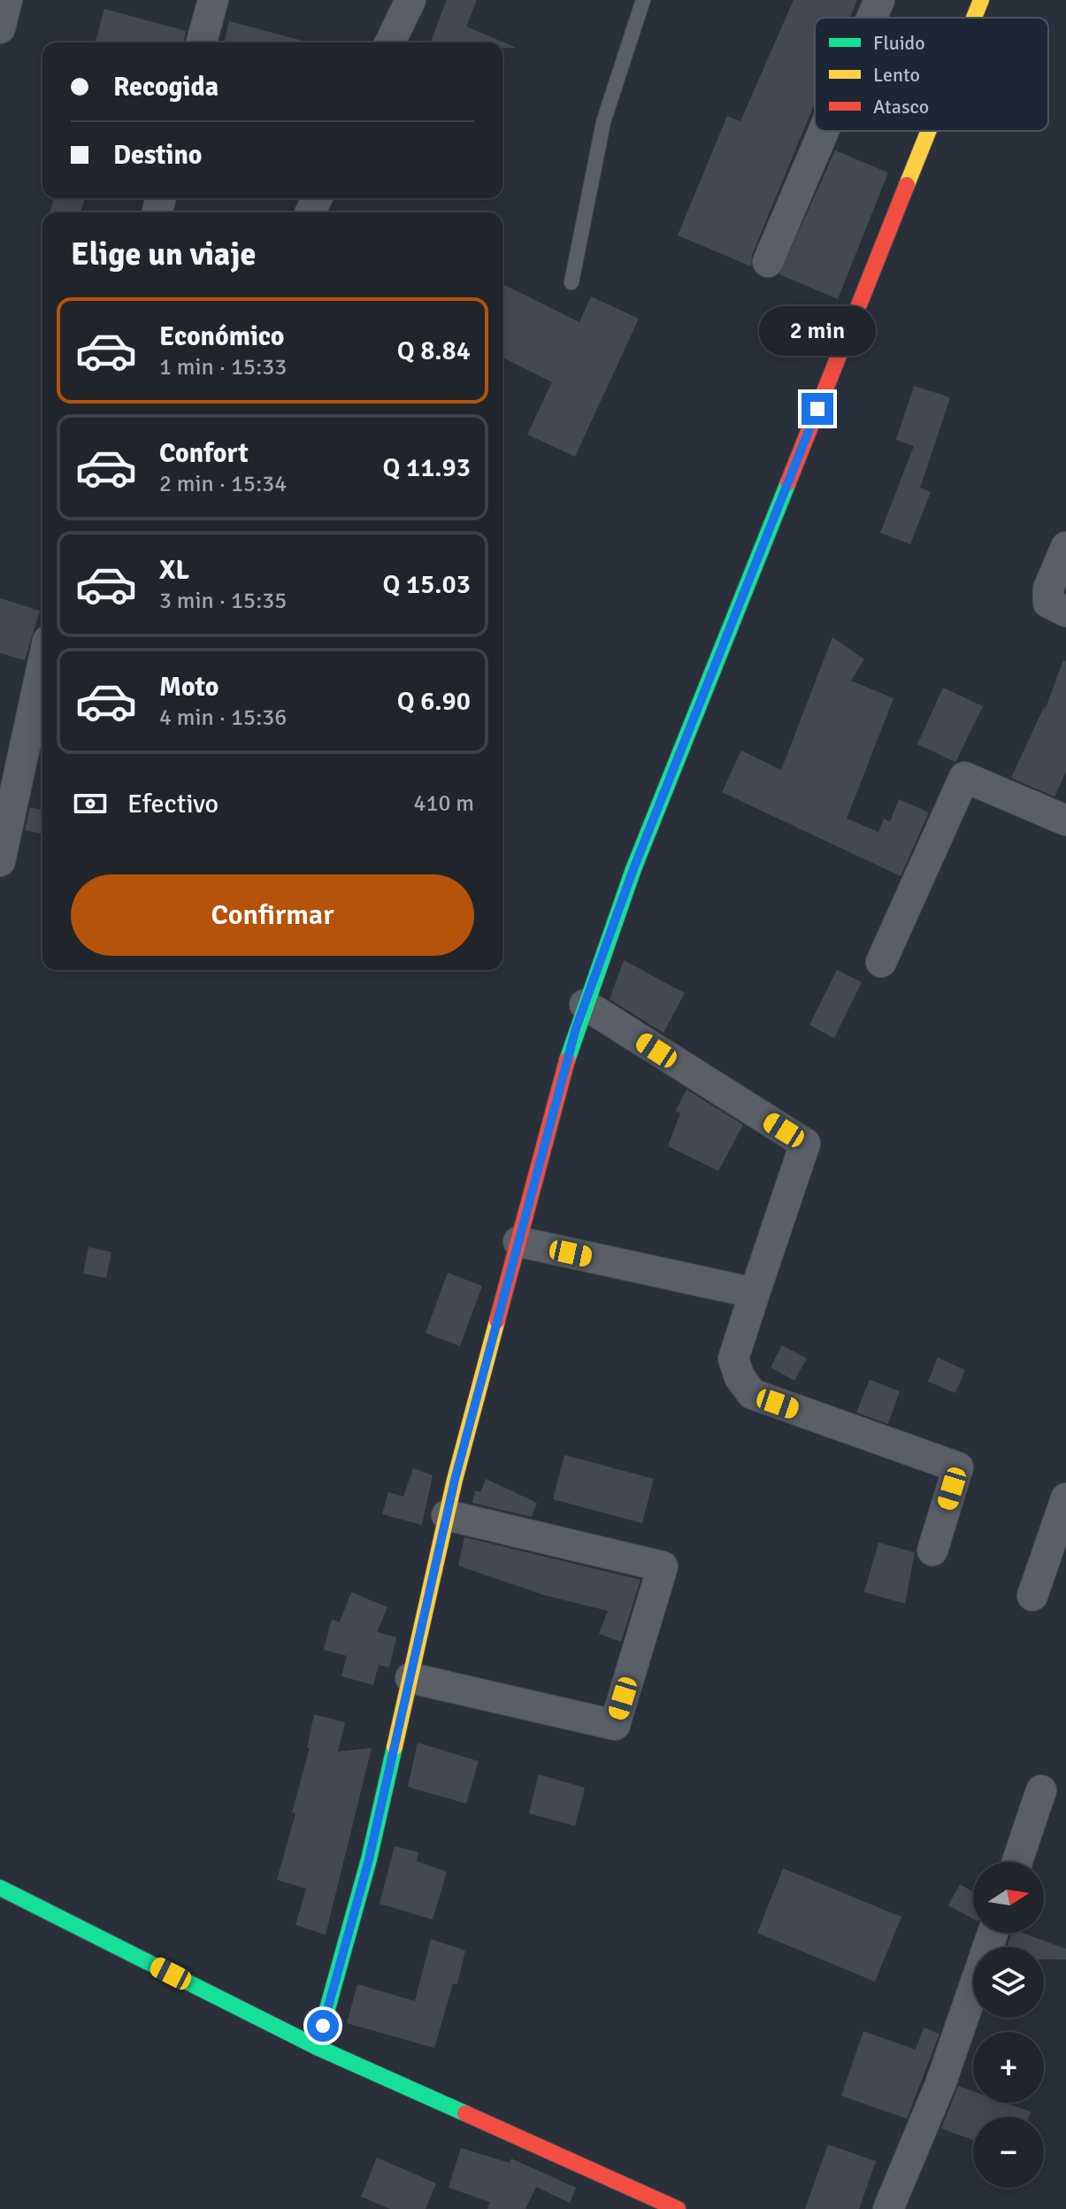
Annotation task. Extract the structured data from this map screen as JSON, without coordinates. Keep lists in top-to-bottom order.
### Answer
{
  "legend": ["Fluido", "Lento", "Atasco"],
  "north": "right",
  "page": {
    "banner": ["Recogida", "Destino"],
    "heading": "Elige un viaje",
    "list": [
      {
        "name": "Económico",
        "note": "1 min · 15:33",
        "value": "Q 8.84"
      },
      {
        "name": "Confort",
        "note": "2 min · 15:34",
        "value": "Q 11.93"
      },
      {
        "name": "XL",
        "note": "3 min · 15:35",
        "value": "Q 15.03"
      },
      {
        "name": "Moto",
        "note": "4 min · 15:36",
        "value": "Q 6.90"
      }
    ],
    "bubble": "2 min",
    "pay": ["Efectivo", "410 m"],
    "buttons": "Confirmar",
    "map_buttons": ["+", "−"]
  }
}
